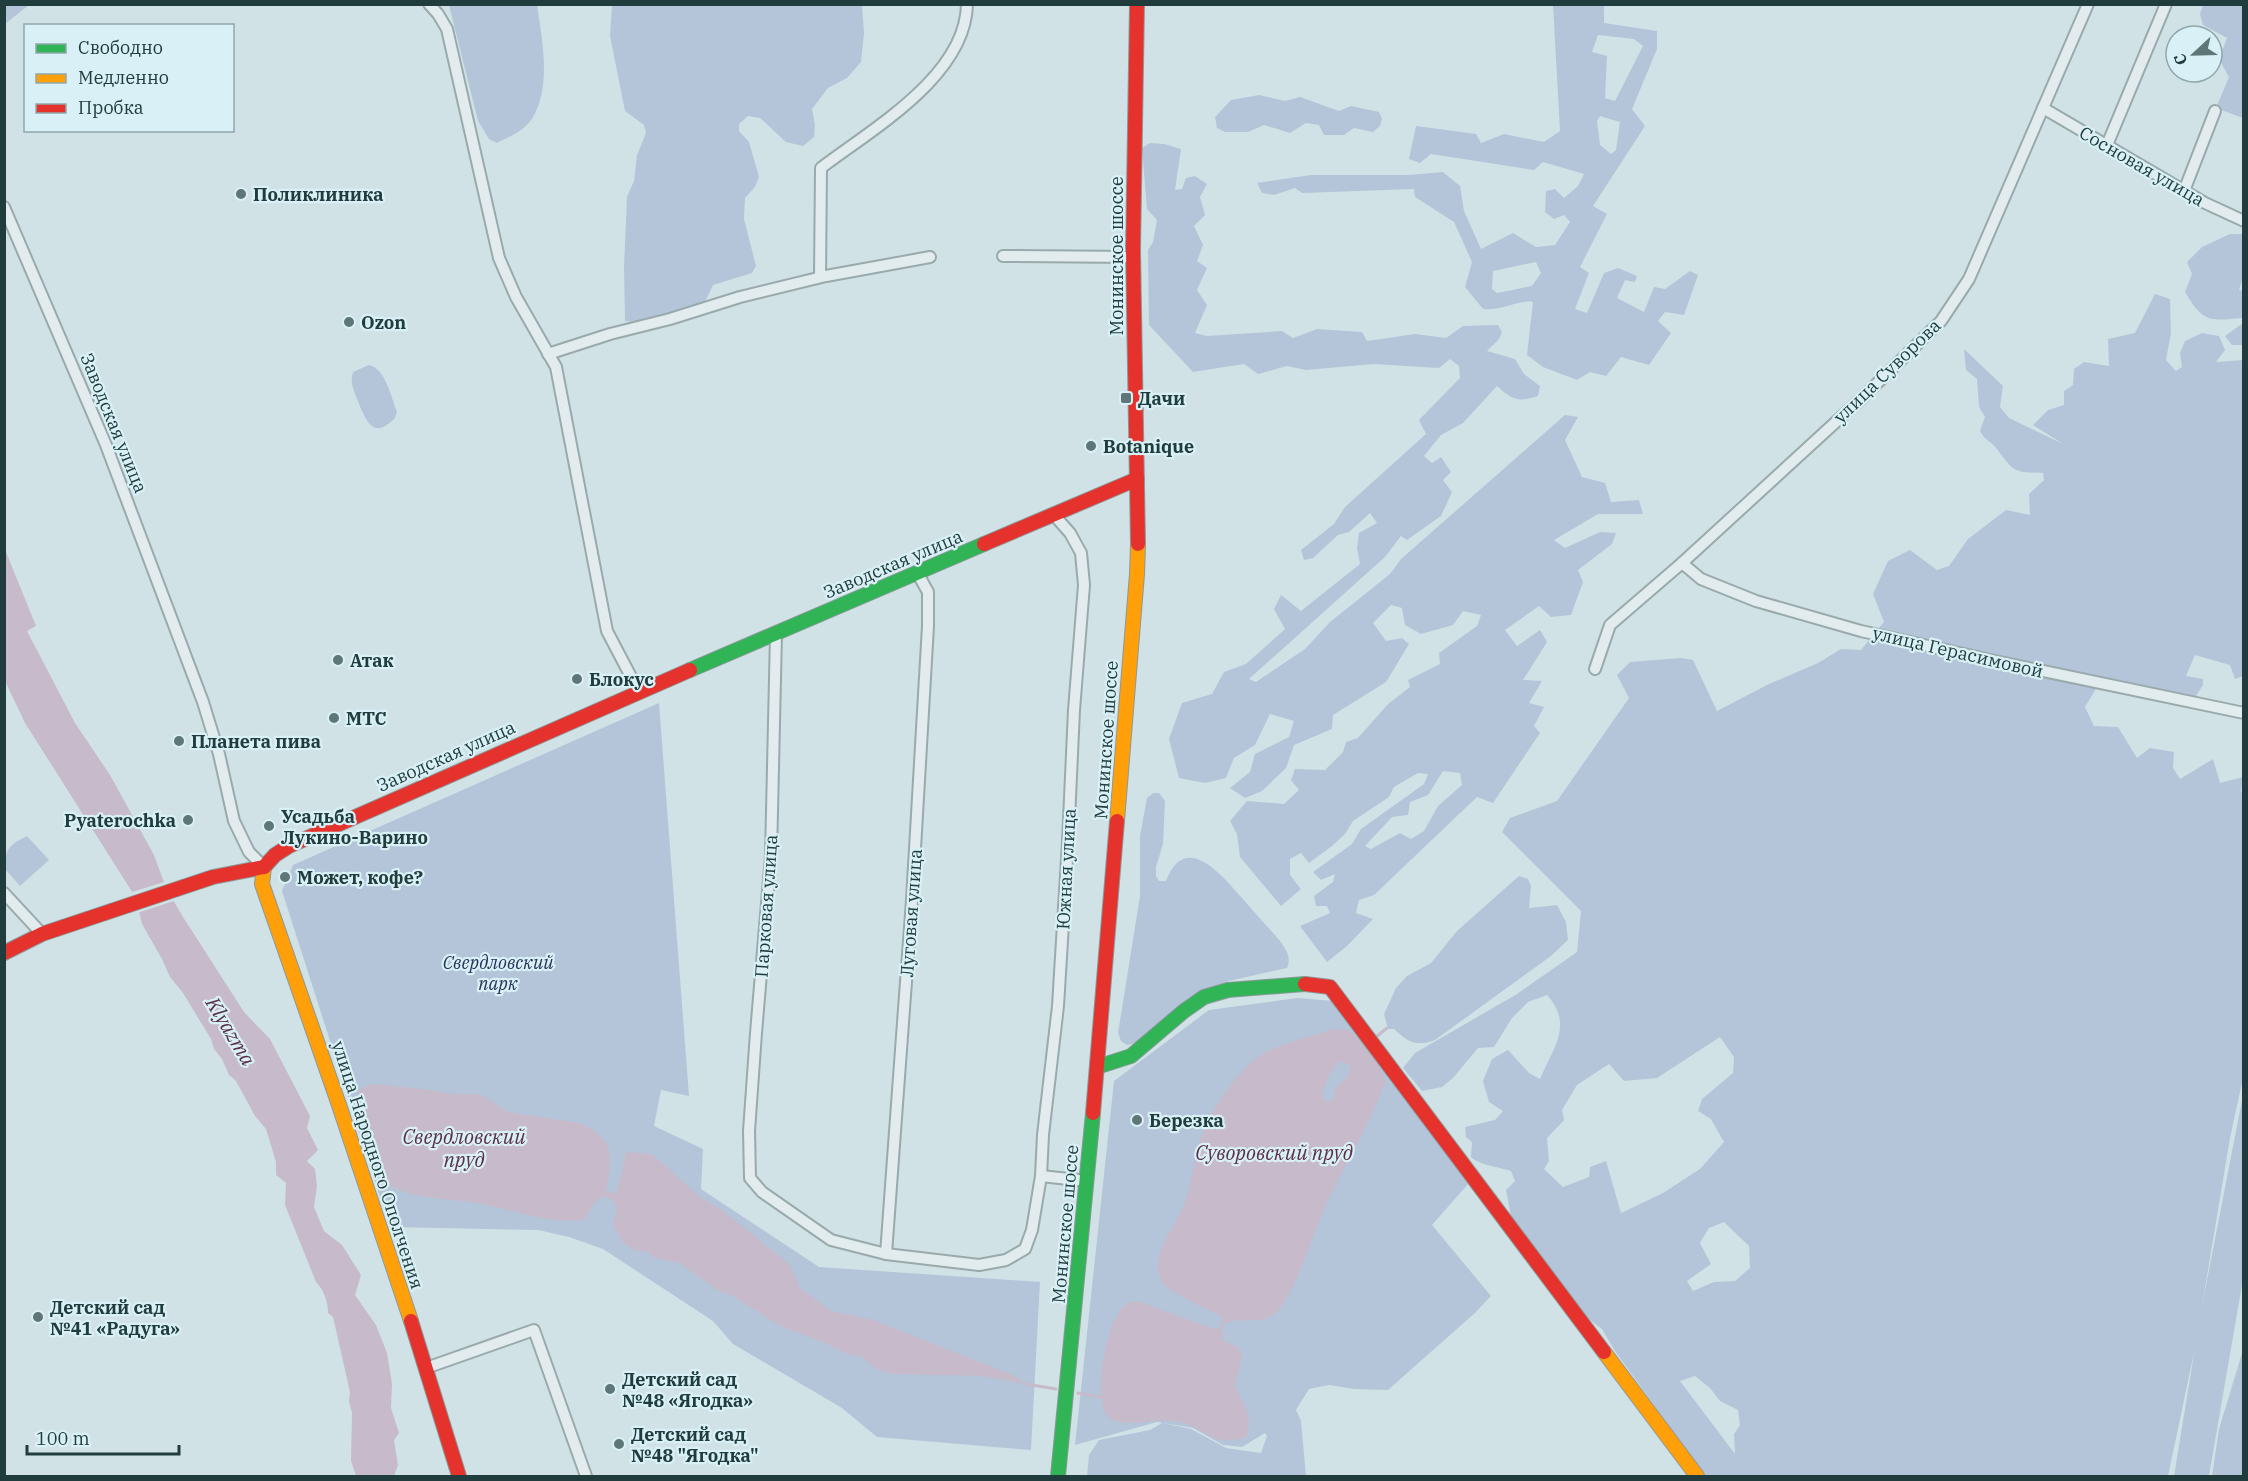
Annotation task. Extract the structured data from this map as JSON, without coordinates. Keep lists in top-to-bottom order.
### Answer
{
  "streets": {
    "street": [
      "Сосновая улица",
      "Монинское шоссе",
      "улица Суворова",
      "Заводская улица",
      "улица Герасимовой",
      "Южная улица",
      "Парковая улица",
      "Луговая улица",
      "улица Народного Ополчения"
    ]
  },
  "crossings": [
    ["Сосновая улица", "улица Суворова"],
    ["Монинское шоссе", "Заводская улица"],
    ["улица Суворова", "улица Герасимовой"],
    ["Заводская улица", "Южная улица"],
    ["Заводская улица", "Парковая улица"],
    ["Заводская улица", "Луговая улица"],
    ["Заводская улица", "улица Народного Ополчения"],
    ["Южная улица", "Парковая улица"],
    ["Южная улица", "Луговая улица"],
    ["Парковая улица", "Луговая улица"]
  ],
  "water": ["Klyazma", "Свердловский пруд", "Суворовский пруд"],
  "parks": ["Свердловский парк"],
  "places": {
    "other": [
      "Поликлиника",
      "Ozon",
      "Botanique",
      "Атак",
      "Блокус",
      "МТС",
      "Планета пива",
      "Pyaterochka",
      "Усадьба Лукино-Варино",
      "Может, кофе?",
      "Березка",
      "Детский сад №41 «Радуга»",
      "Детский сад №48 «Ягодка»",
      "Детский сад №48 \"Ягодка\""
    ],
    "transit": ["Дачи"]
  },
  "legend": ["Свободно", "Медленно", "Пробка"],
  "scale_bar": "100 m",
  "north": "left"
}
